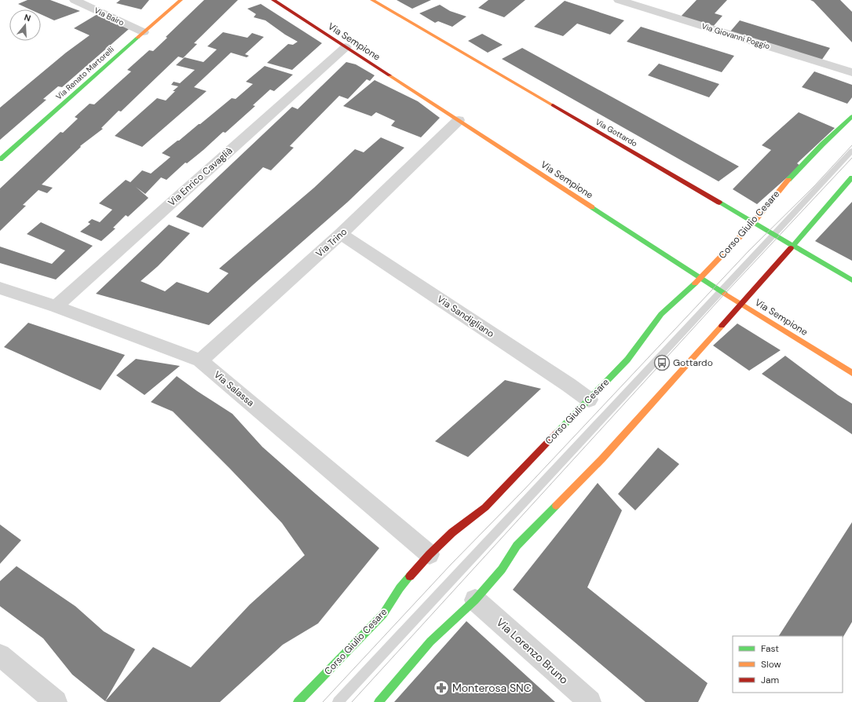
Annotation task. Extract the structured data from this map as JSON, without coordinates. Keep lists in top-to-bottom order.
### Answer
{
  "streets": {
    "street": [
      "Via Bairo",
      "Via Giovanni Poggio",
      "Via Sempione",
      "Via Renato Martorelli",
      "Via Gottardo",
      "Via Enrico Cavaglià",
      "Corso Giulio Cesare",
      "Via Trino",
      "Via Sandigliano",
      "Via Salassa",
      "Via Lorenzo Bruno"
    ]
  },
  "crossings": [
    ["Via Bairo", "Via Renato Martorelli"],
    ["Via Sempione", "Via Enrico Cavaglià"],
    ["Via Sempione", "Corso Giulio Cesare"],
    ["Via Sempione", "Via Trino"],
    ["Via Gottardo", "Corso Giulio Cesare"],
    ["Via Enrico Cavaglià", "Via Salassa"],
    ["Corso Giulio Cesare", "Via Sandigliano"],
    ["Corso Giulio Cesare", "Via Salassa"],
    ["Via Trino", "Via Sandigliano"],
    ["Via Trino", "Via Salassa"]
  ],
  "places": {
    "bus stop": ["Gottardo"],
    "pharmacy": ["Monterosa SNC"]
  },
  "legend": ["Fast", "Slow", "Jam"],
  "north": "top"
}
